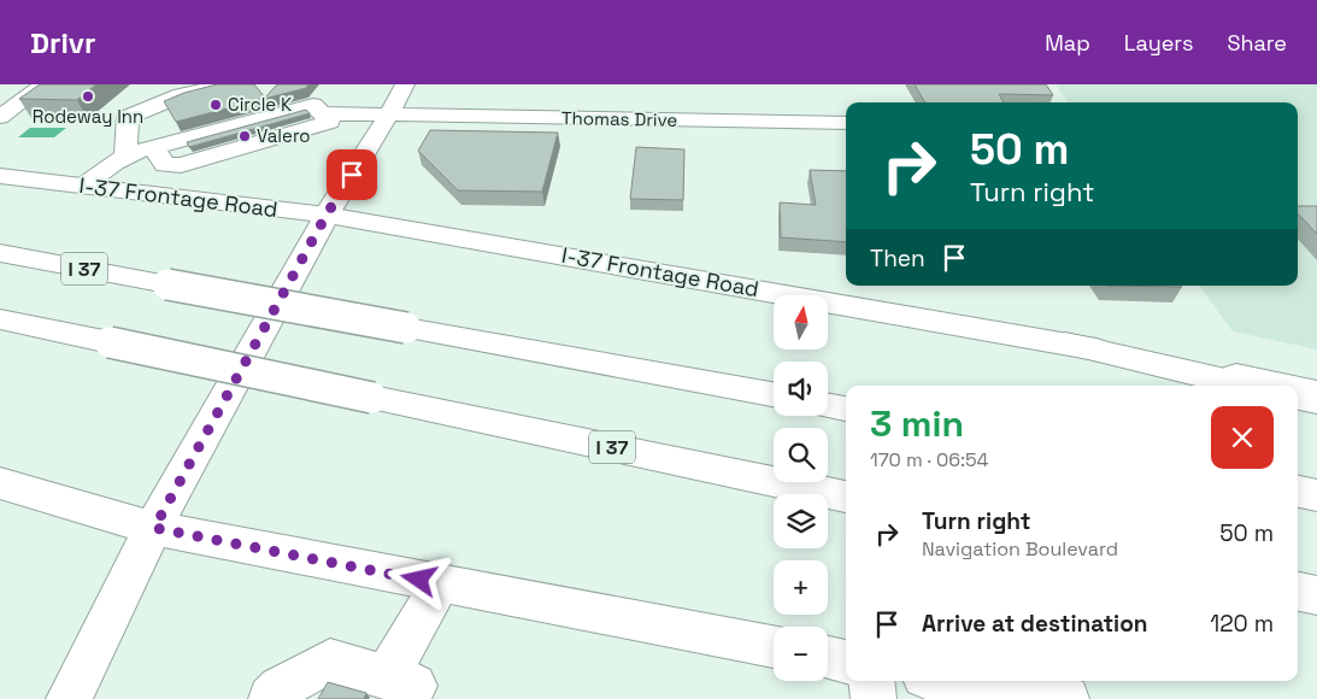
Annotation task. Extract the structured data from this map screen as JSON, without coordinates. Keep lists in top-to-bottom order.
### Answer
{
  "streets": {
    "main road": ["Thomas Drive", "I-37 Frontage Road", "I 37"]
  },
  "places": ["Rodeway Inn", "Circle K", "Valero"],
  "north": "top",
  "page": {
    "header": "Drivr",
    "nav": ["Map", "Layers", "Share"],
    "turn": ["50 m", "Turn right"],
    "then": "Then",
    "map_buttons": ["+", "−"],
    "heading": ["3 min", "170 m · 06:54"],
    "list": [
      {
        "name": "Turn right",
        "note": "Navigation Boulevard",
        "value": "50 m"
      },
      {
        "name": "Arrive at destination",
        "value": "120 m"
      }
    ]
  }
}
